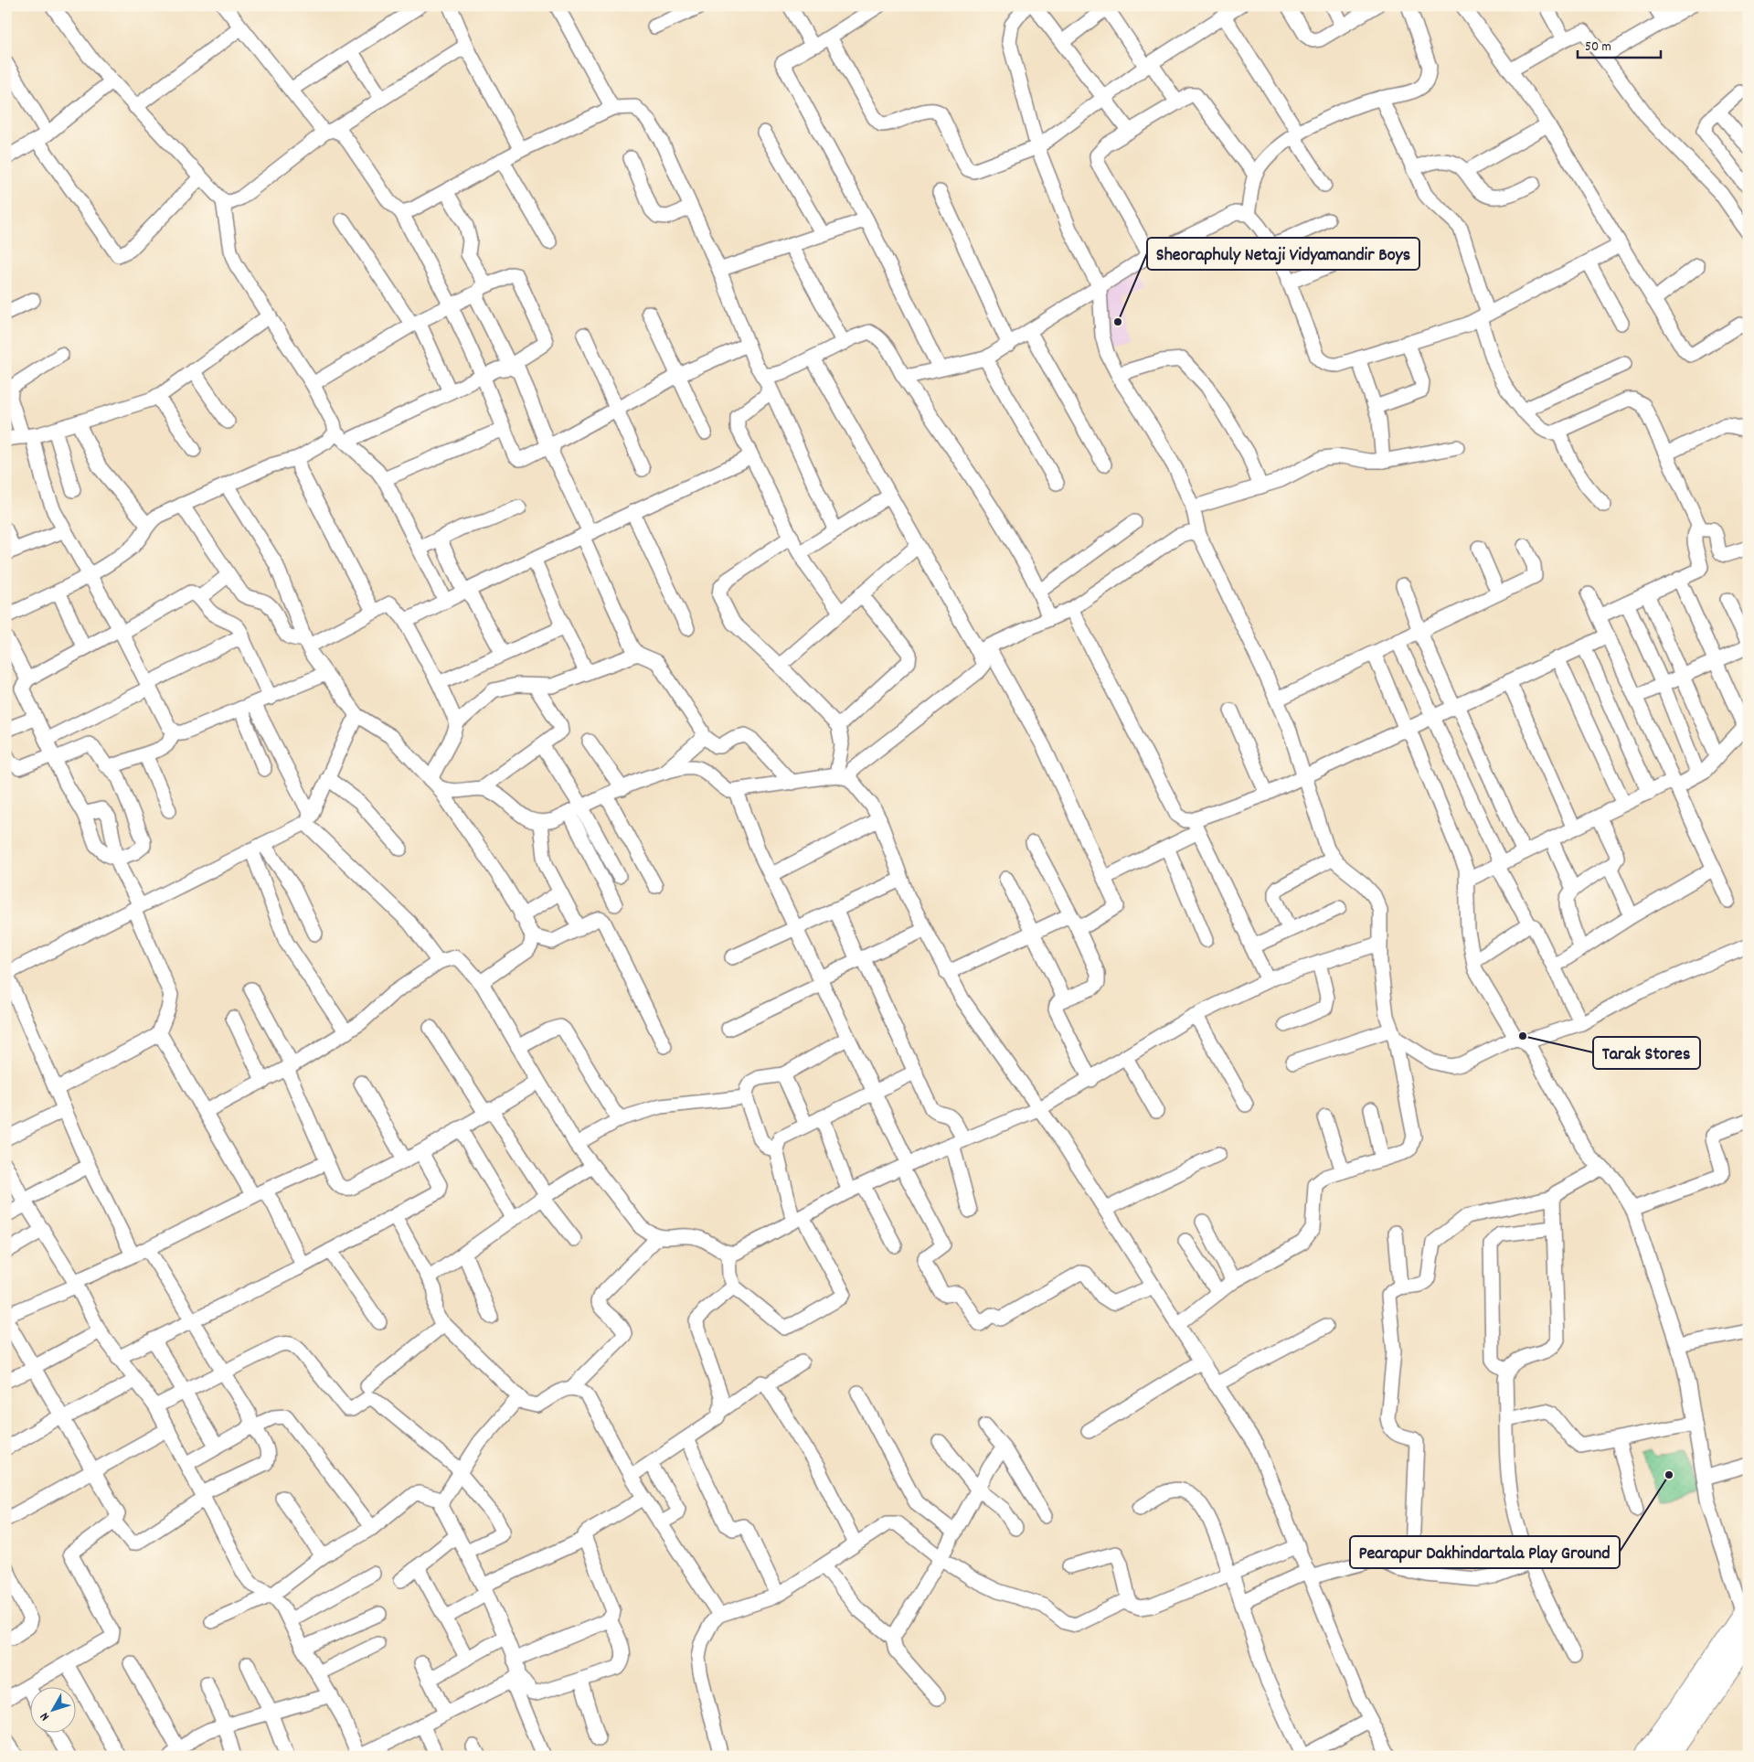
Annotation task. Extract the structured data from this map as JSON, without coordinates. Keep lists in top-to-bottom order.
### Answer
{
  "places": ["Sheoraphuly Netaji Vidyamandir Boys", "Tarak Stores", "Pearapur Dakhindartala Play Ground"],
  "scale_bar": "50 m",
  "north": "bottom left"
}
